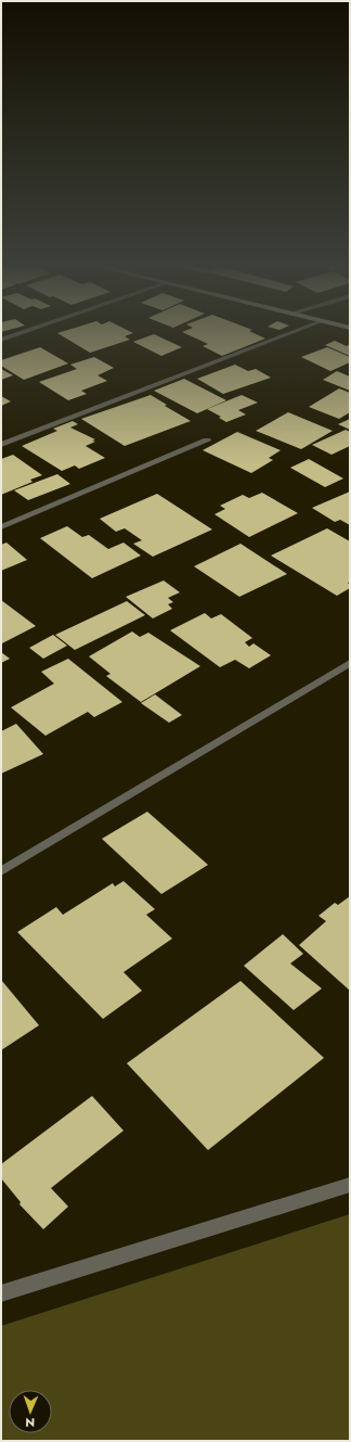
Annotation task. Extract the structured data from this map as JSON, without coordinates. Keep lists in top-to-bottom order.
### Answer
{
  "north": "bottom"
}
